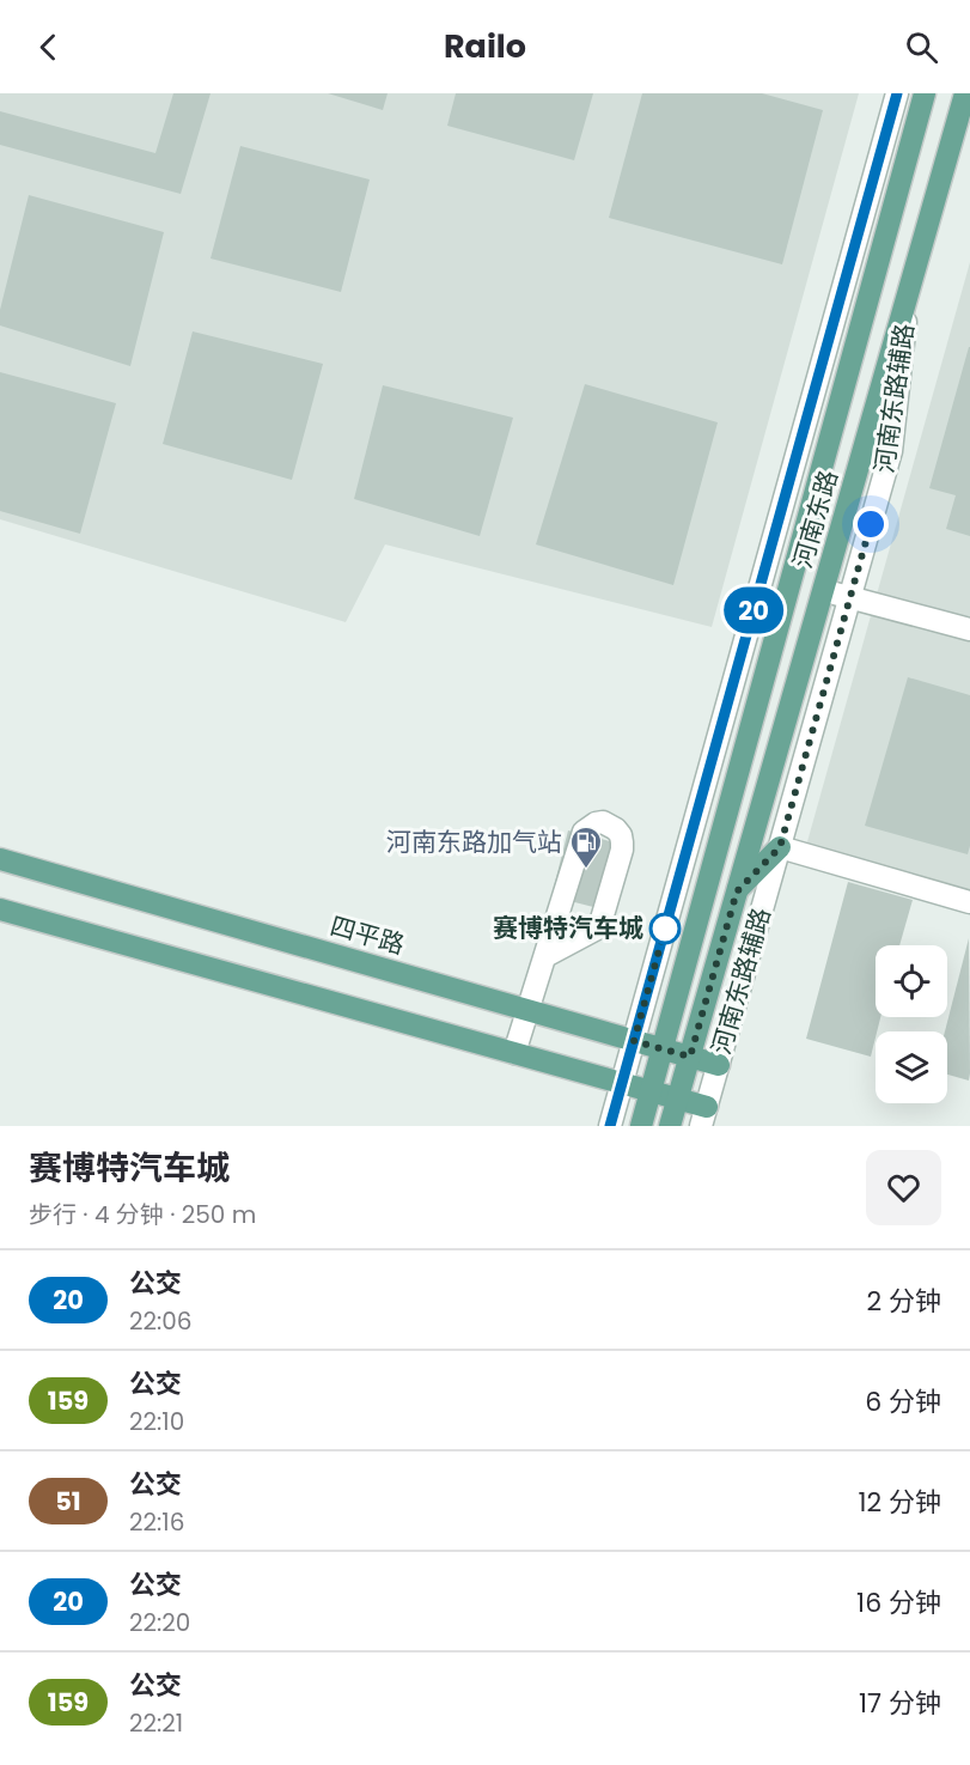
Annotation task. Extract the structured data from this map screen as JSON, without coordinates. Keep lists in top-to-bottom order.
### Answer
{
  "streets": {
    "main road": ["河南东路", "四平路"],
    "street": ["河南东路辅路"]
  },
  "crossings": [
    ["河南东路辅路", "河南东路"],
    ["河南东路辅路", "四平路"],
    ["河南东路", "四平路"]
  ],
  "places": {
    "fuel station": ["河南东路加气站"],
    "other": ["赛博特汽车城"]
  },
  "lines": ["bus line 20"],
  "page": {
    "header": "Railo",
    "on_map": "20",
    "heading": ["赛博特汽车城", "步行 · 4 分钟 · 250 m"],
    "list": [
      {
        "mark": "20",
        "name": "公交",
        "note": "22:06",
        "value": "2 分钟"
      },
      {
        "mark": "159",
        "name": "公交",
        "note": "22:10",
        "value": "6 分钟"
      },
      {
        "mark": "51",
        "name": "公交",
        "note": "22:16",
        "value": "12 分钟"
      },
      {
        "mark": "20",
        "name": "公交",
        "note": "22:20",
        "value": "16 分钟"
      },
      {
        "mark": "159",
        "name": "公交",
        "note": "22:21",
        "value": "17 分钟"
      }
    ]
  }
}
